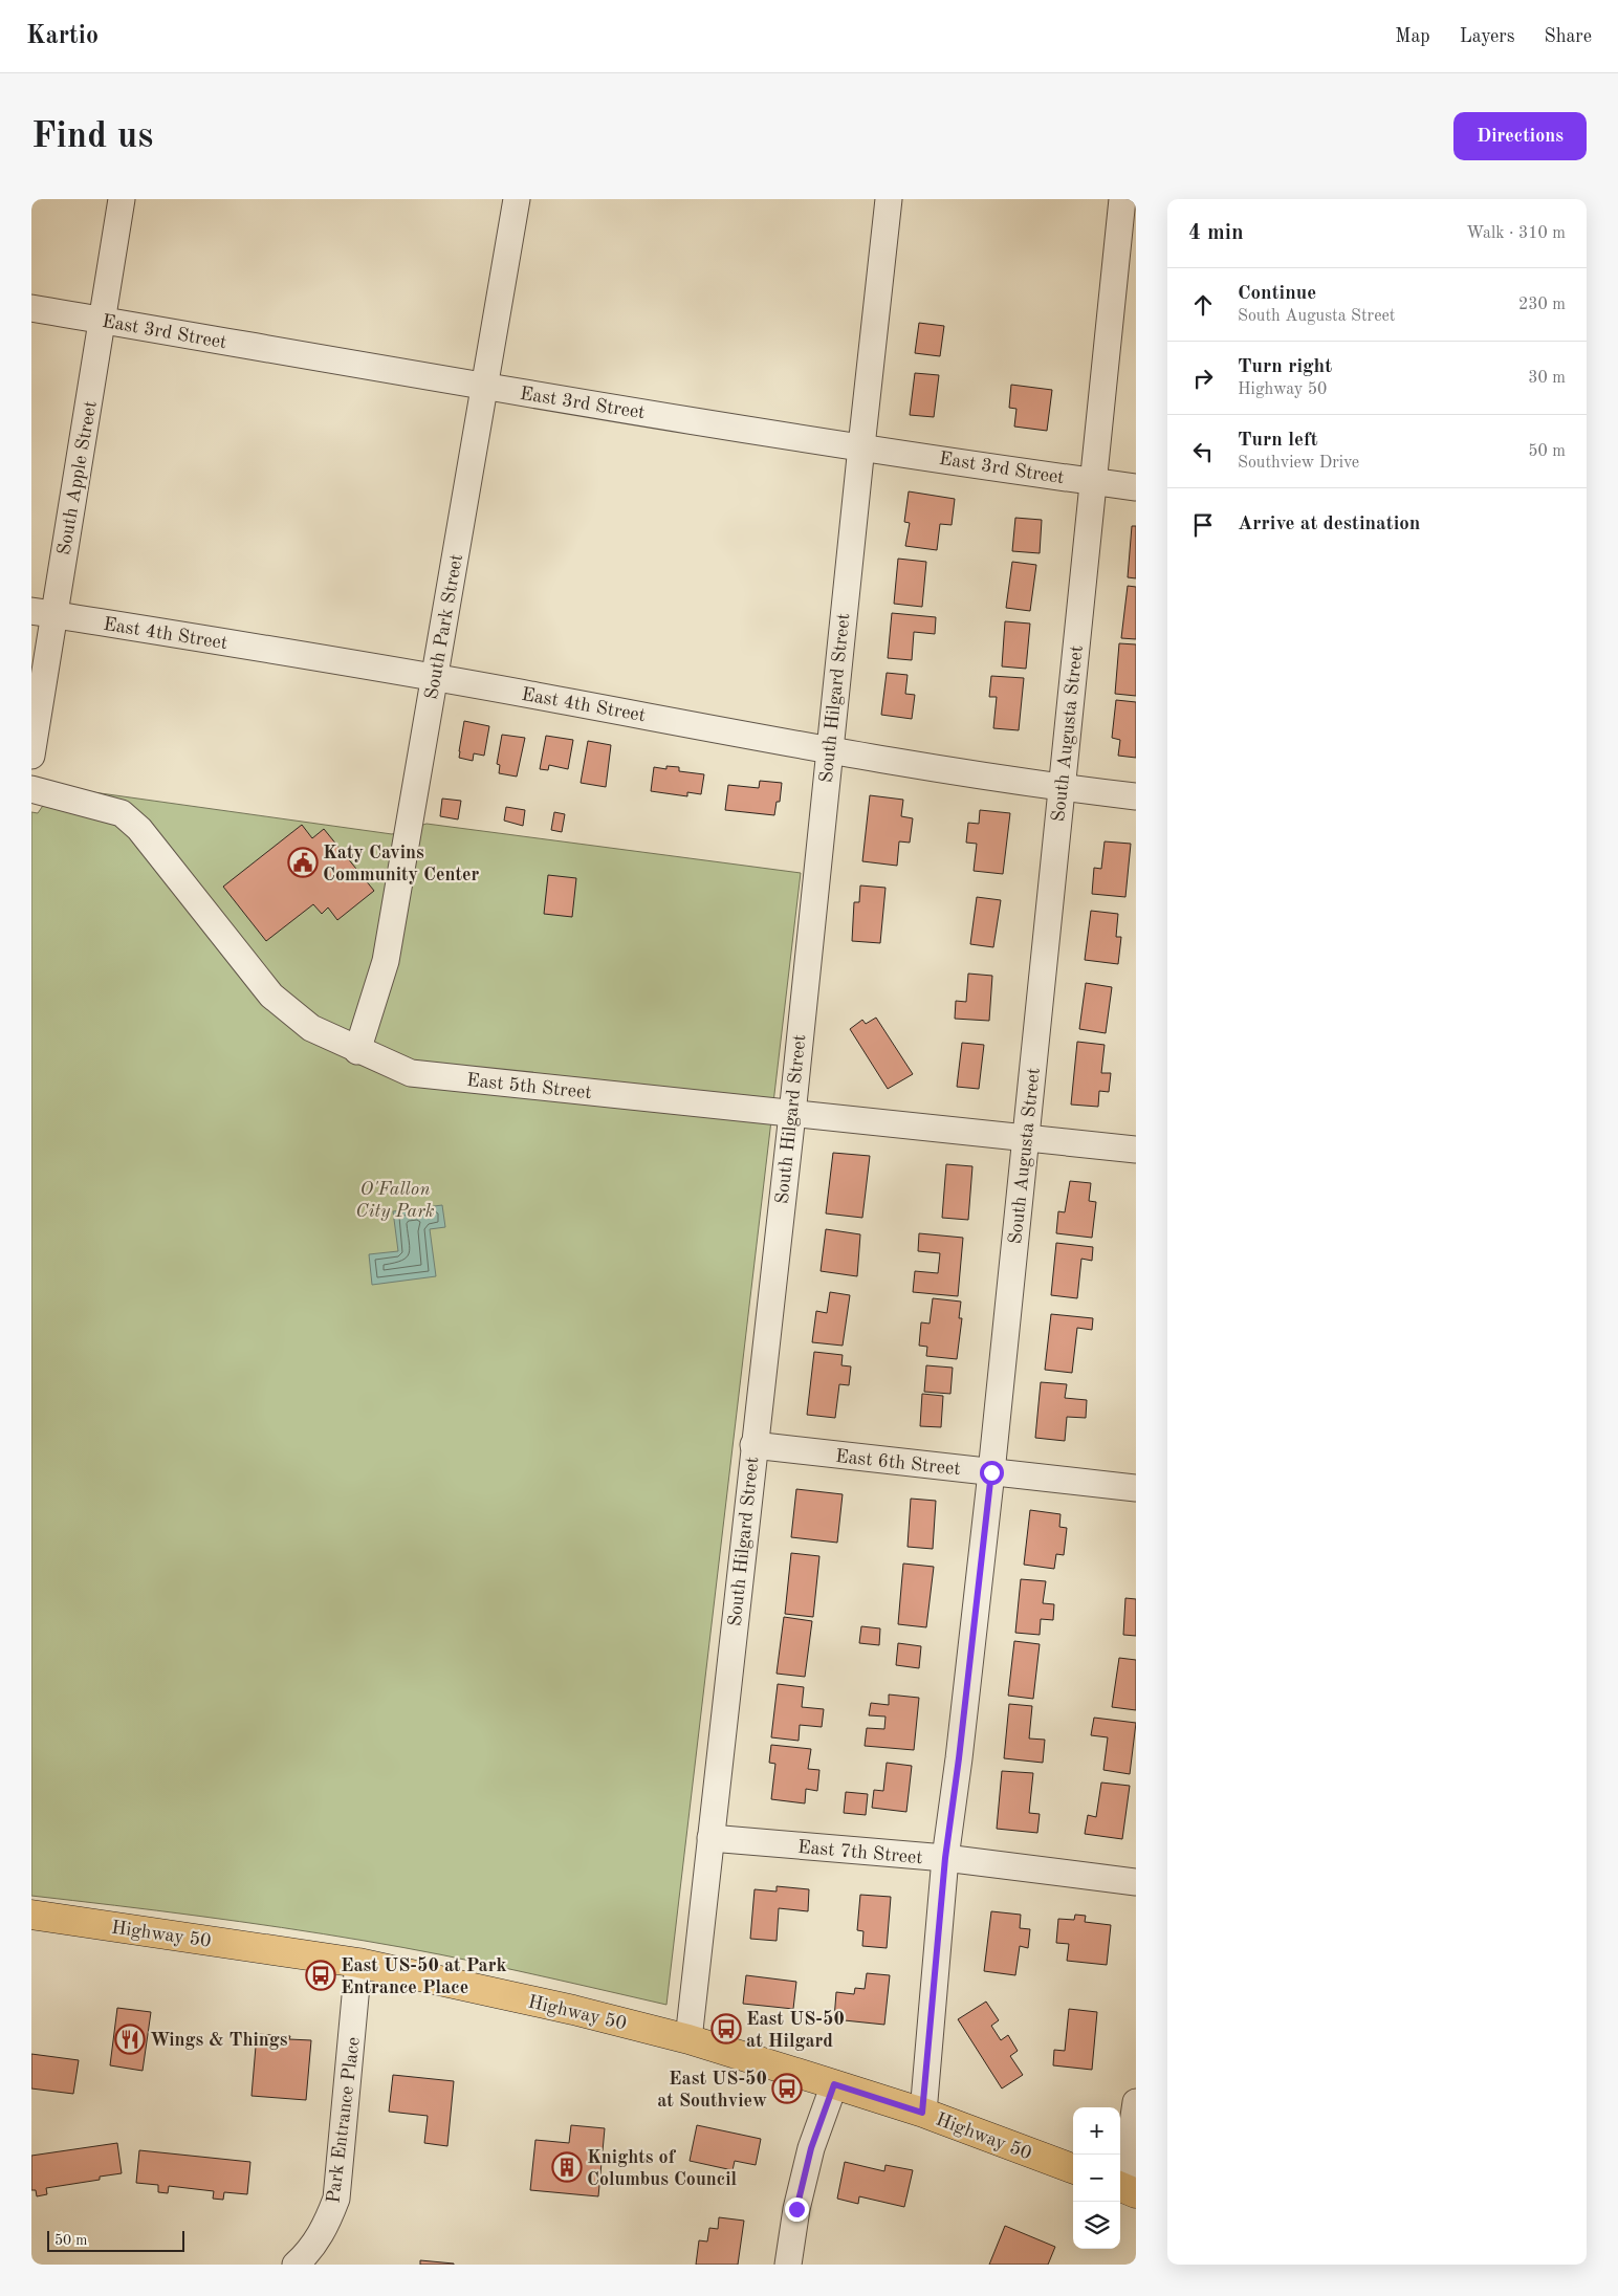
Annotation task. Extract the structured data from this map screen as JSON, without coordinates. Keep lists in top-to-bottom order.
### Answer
{
  "streets": {
    "main road": ["Highway 50"],
    "street": [
      "East 3rd Street",
      "South Apple Street",
      "South Park Street",
      "East 4th Street",
      "South Hilgard Street",
      "South Augusta Street",
      "East 5th Street",
      "East 6th Street",
      "East 7th Street",
      "Park Entrance Place"
    ]
  },
  "crossings": [
    ["East 3rd Street", "South Apple Street"],
    ["East 3rd Street", "South Park Street"],
    ["East 3rd Street", "South Hilgard Street"],
    ["East 3rd Street", "South Augusta Street"],
    ["South Apple Street", "East 4th Street"],
    ["South Park Street", "East 4th Street"],
    ["South Park Street", "East 5th Street"],
    ["East 4th Street", "South Hilgard Street"],
    ["East 4th Street", "South Augusta Street"],
    ["South Hilgard Street", "East 5th Street"],
    ["South Hilgard Street", "East 6th Street"],
    ["South Hilgard Street", "East 7th Street"],
    ["South Hilgard Street", "Highway 50"],
    ["South Augusta Street", "East 5th Street"],
    ["South Augusta Street", "East 6th Street"],
    ["South Augusta Street", "East 7th Street"],
    ["South Augusta Street", "Highway 50"],
    ["Highway 50", "Park Entrance Place"]
  ],
  "parks": ["O'Fallon City Park"],
  "places": {
    "public building": ["Katy Cavins Community Center"],
    "bus stop": ["East US-50 at Park Entrance Place", "East US-50 at Hilgard", "East US-50 at Southview"],
    "restaurant": ["Wings & Things"],
    "building": ["Knights of Columbus Council"]
  },
  "scale_bar": "50 m",
  "page": {
    "header": "Kartio",
    "nav": ["Map", "Layers", "Share"],
    "buttons": "Directions",
    "title": "Find us",
    "heading": ["4 min", "Walk · 310 m"],
    "list": [
      ["Continue", "South Augusta Street", "230 m"],
      ["Turn right", "Highway 50", "30 m"],
      ["Turn left", "Southview Drive", "50 m"],
      "Arrive at destination"
    ],
    "map_buttons": ["+", "−"],
    "scale": "50 m"
  }
}
